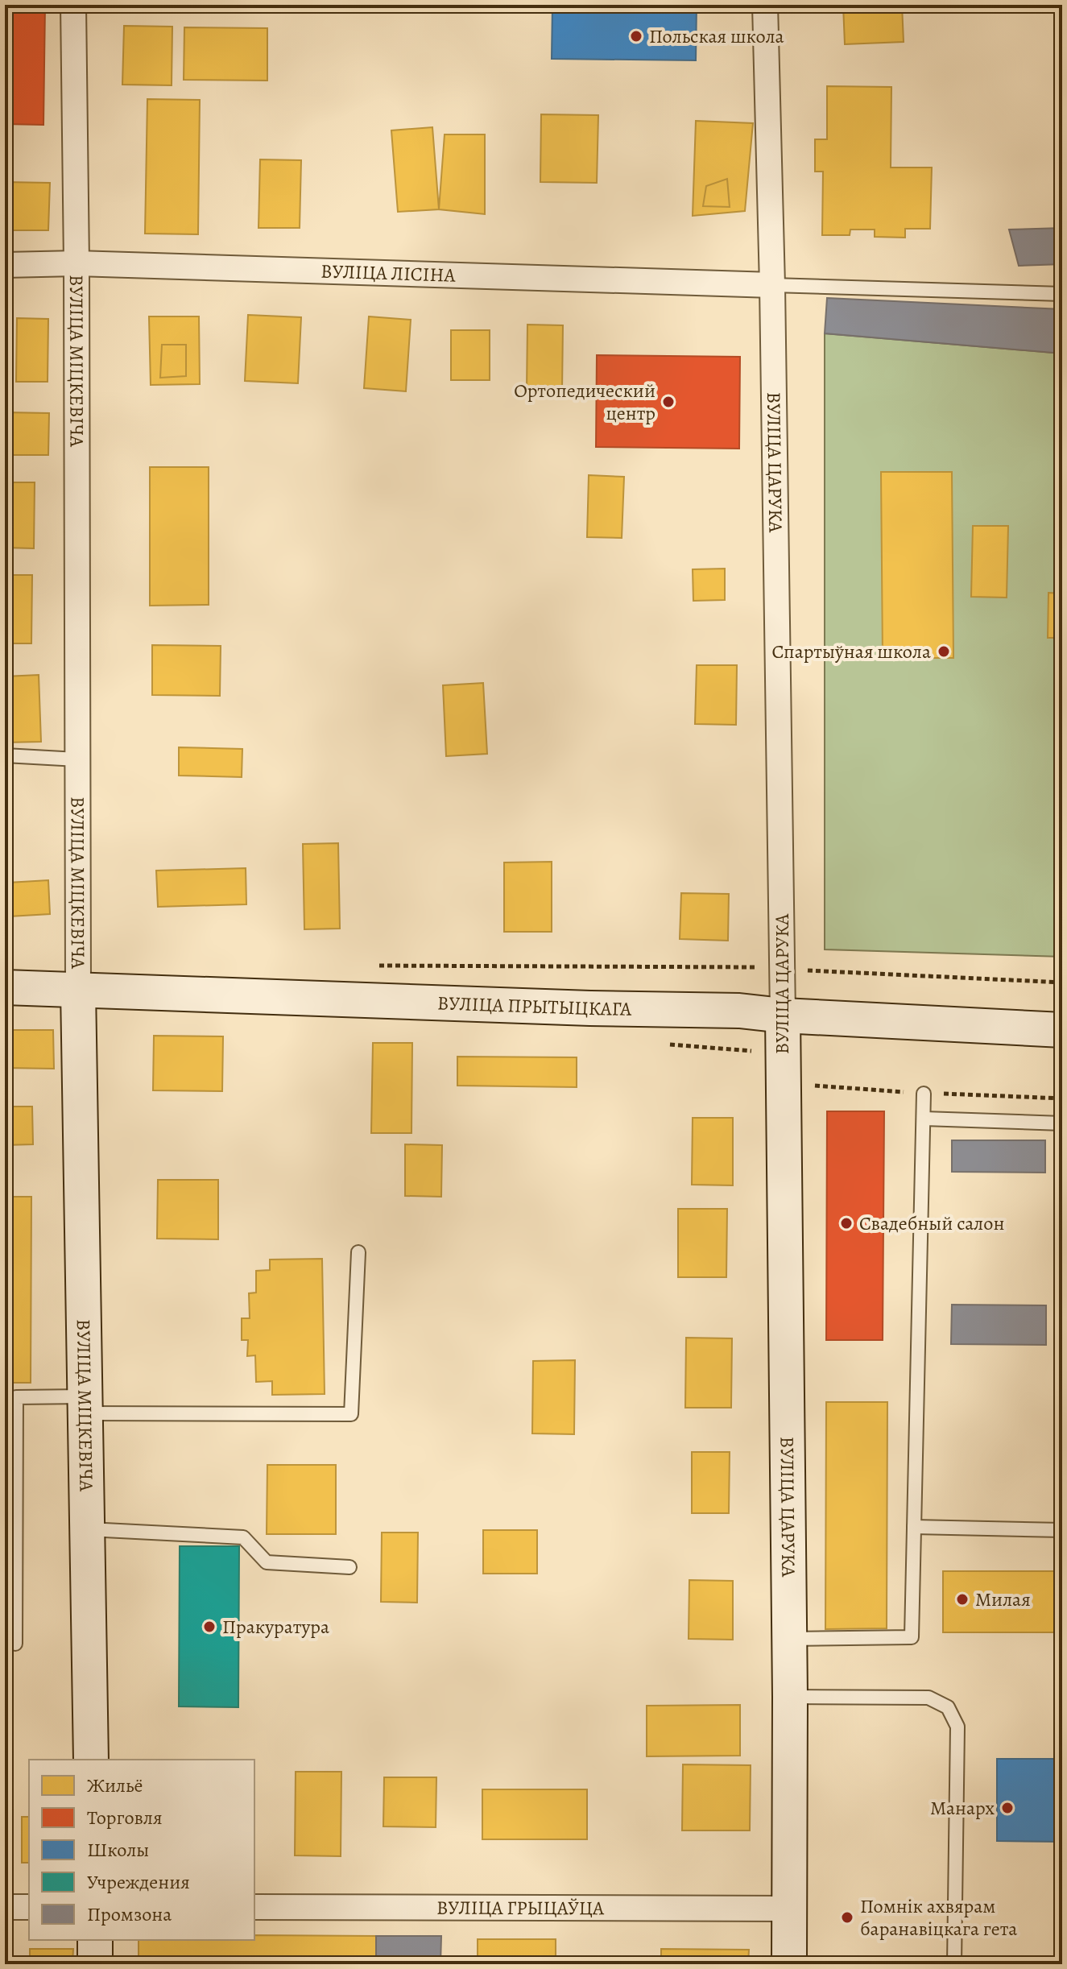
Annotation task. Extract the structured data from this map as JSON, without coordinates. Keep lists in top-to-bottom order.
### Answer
{
  "streets": {
    "street": [
      "ВУЛІЦА ЛІСІНА",
      "ВУЛІЦА МІЦКЕВІЧА",
      "ВУЛІЦА ЦАРУКА",
      "ВУЛІЦА ПРЫТЫЦКАГА",
      "ВУЛІЦА ГРЫЦАЎЦА"
    ]
  },
  "crossings": [
    ["ВУЛІЦА ЛІСІНА", "ВУЛІЦА МІЦКЕВІЧА"],
    ["ВУЛІЦА ЛІСІНА", "ВУЛІЦА ЦАРУКА"],
    ["ВУЛІЦА МІЦКЕВІЧА", "ВУЛІЦА ПРЫТЫЦКАГА"],
    ["ВУЛІЦА ЦАРУКА", "ВУЛІЦА ПРЫТЫЦКАГА"],
    ["ВУЛІЦА ЦАРУКА", "ВУЛІЦА ГРЫЦАЎЦА"]
  ],
  "places": [
    "Польская школа",
    "Ортопедический центр",
    "Спартыўная школа",
    "Свадебный салон",
    "Милая",
    "Пракуратура",
    "Манарх",
    "Помнік ахвярам баранавіцкага гета"
  ],
  "legend": [
    "Жильё",
    "Торговля",
    "Школы",
    "Учреждения",
    "Промзона"
  ]
}
